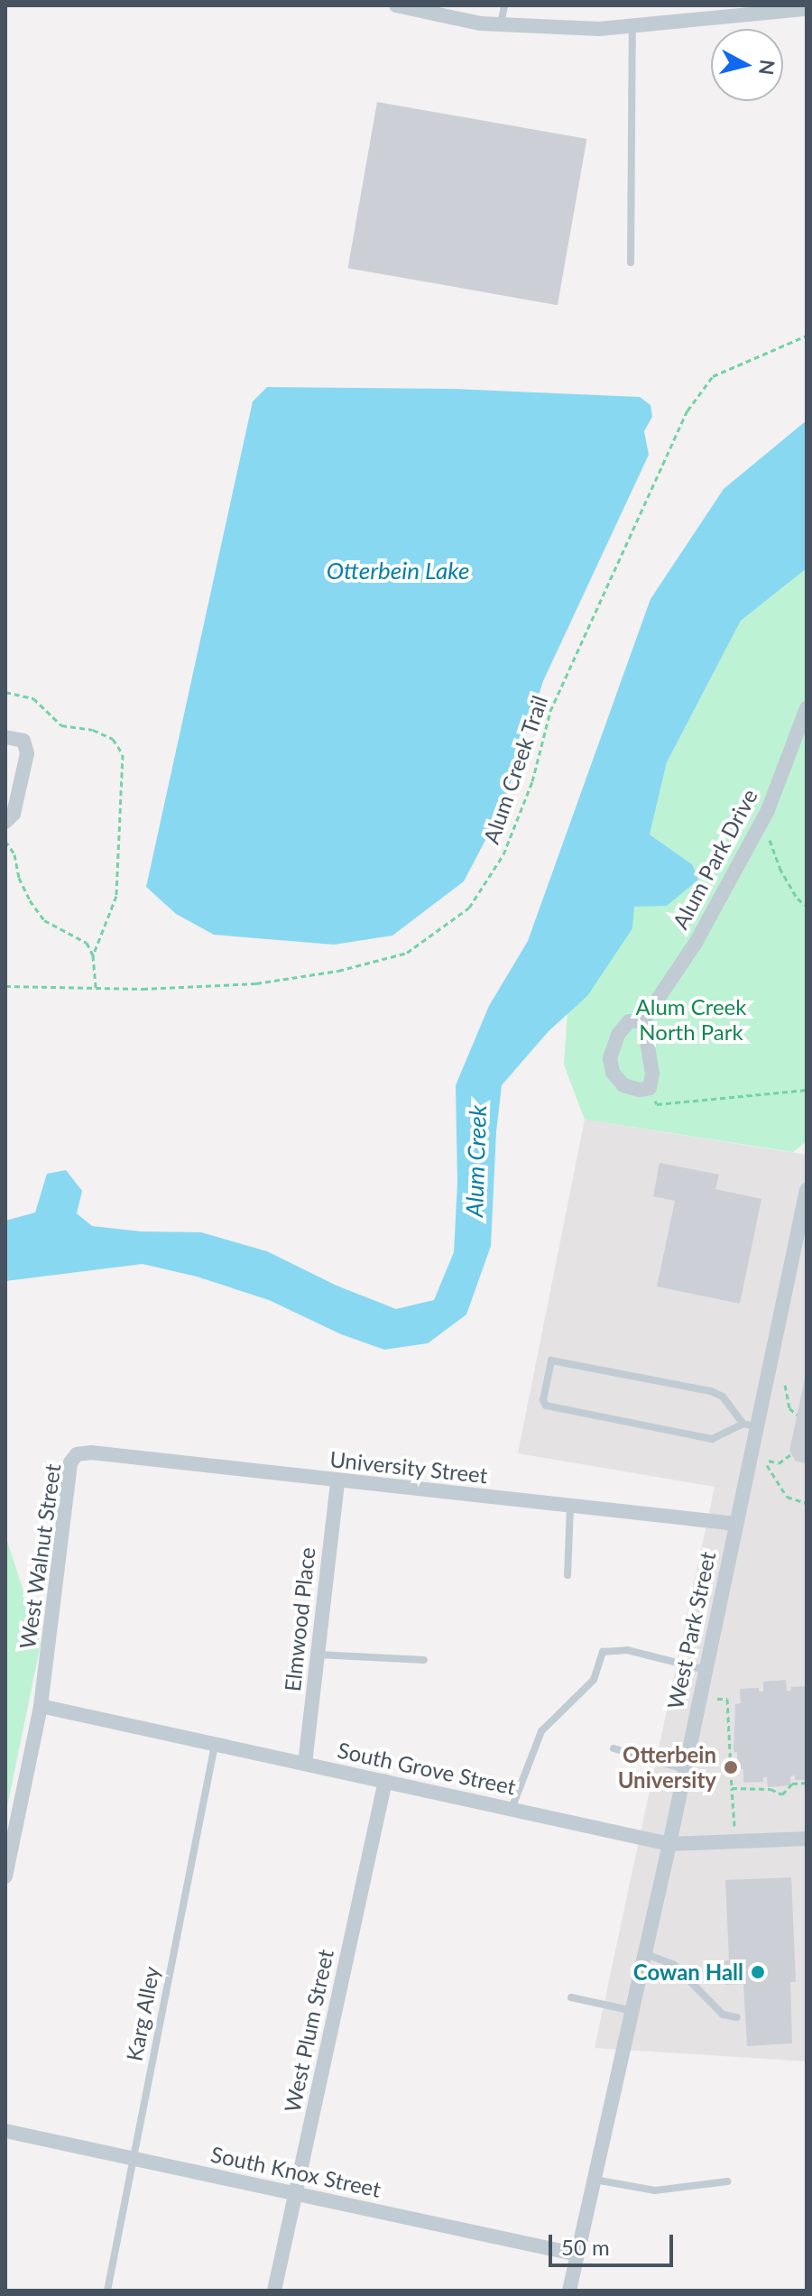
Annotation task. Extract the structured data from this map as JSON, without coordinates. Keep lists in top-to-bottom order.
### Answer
{
  "streets": {
    "street": [
      "Alum Park Drive",
      "University Street",
      "West Walnut Street",
      "Elmwood Place",
      "West Park Street",
      "South Grove Street",
      "West Plum Street",
      "South Knox Street"
    ],
    "lane": ["Karg Alley"],
    "path": ["Alum Creek Trail"]
  },
  "crossings": [
    ["University Street", "West Walnut Street"],
    ["University Street", "Elmwood Place"],
    ["University Street", "West Park Street"],
    ["West Walnut Street", "South Grove Street"],
    ["Elmwood Place", "South Grove Street"],
    ["West Park Street", "South Grove Street"],
    ["West Park Street", "South Knox Street"],
    ["South Grove Street", "Karg Alley"],
    ["South Grove Street", "West Plum Street"],
    ["Karg Alley", "South Knox Street"],
    ["West Plum Street", "South Knox Street"]
  ],
  "water": ["Otterbein Lake", "Alum Creek"],
  "parks": ["Alum Creek North Park"],
  "places": ["Otterbein University", "Cowan Hall"],
  "scale_bar": "50 m",
  "north": "right"
}
